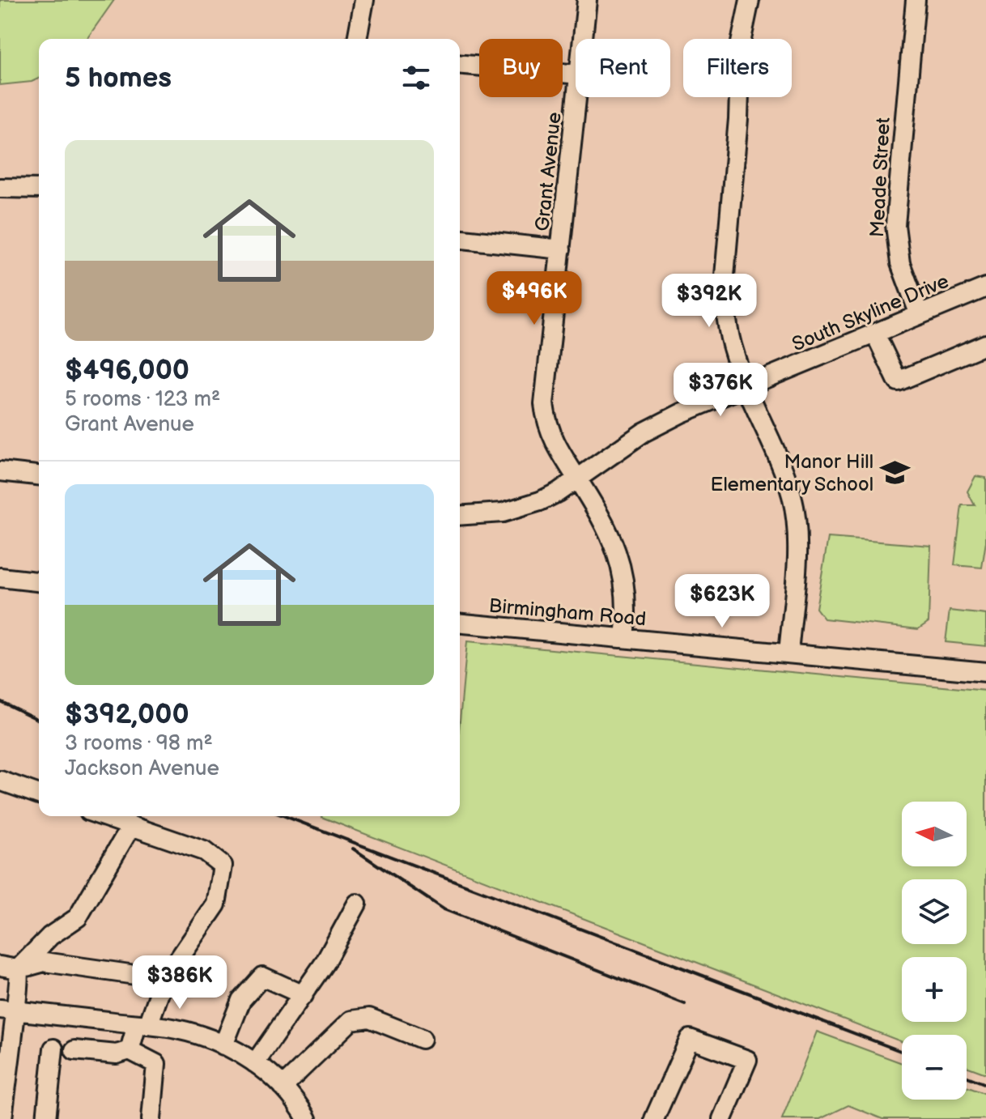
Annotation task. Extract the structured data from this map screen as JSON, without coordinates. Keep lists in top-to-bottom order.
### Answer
{
  "streets": {
    "street": [
      "Grant Avenue",
      "Meade Street",
      "South Skyline Drive",
      "Birmingham Road"
    ]
  },
  "crossings": [
    ["Grant Avenue", "South Skyline Drive"],
    ["Grant Avenue", "Birmingham Road"],
    ["Meade Street", "South Skyline Drive"]
  ],
  "places": {
    "school or university": ["Manor Hill Elementary School"]
  },
  "north": "left",
  "page": {
    "chip": ["Buy", "Rent", "Filters"],
    "heading": "5 homes",
    "list": [
      {
        "name": "$496,000",
        "note": "5 rooms · 123 m² · Grant Avenue"
      },
      {
        "name": "$392,000",
        "note": "3 rooms · 98 m² · Jackson Avenue"
      }
    ],
    "price": [
      "$496K",
      "$392K",
      "$376K",
      "$623K",
      "$386K"
    ],
    "map_buttons": ["+", "−"]
  }
}
